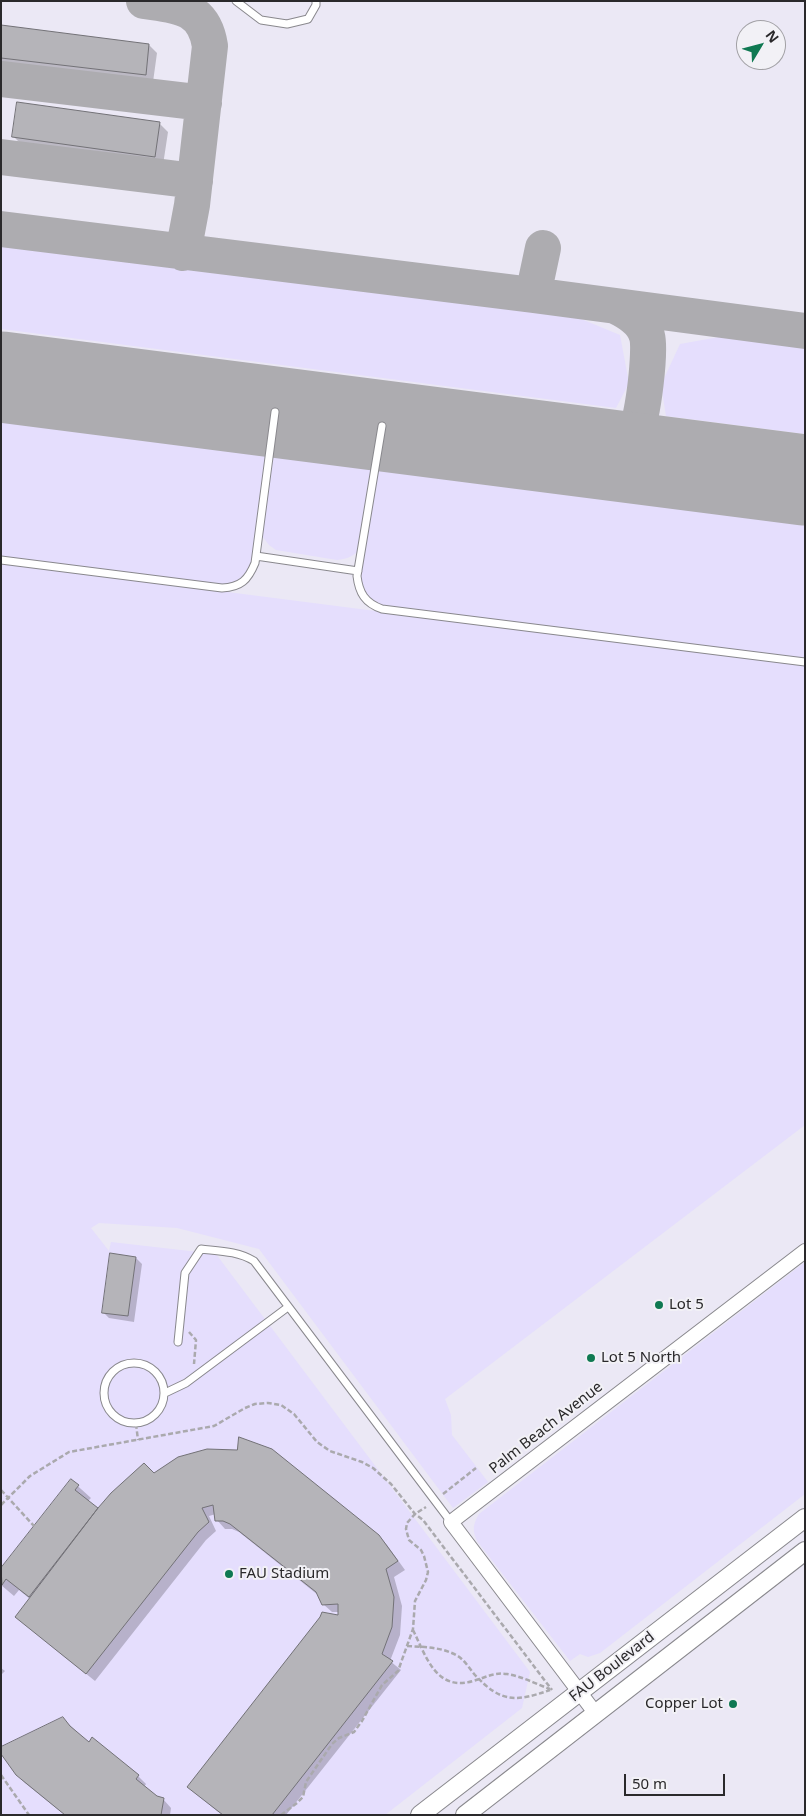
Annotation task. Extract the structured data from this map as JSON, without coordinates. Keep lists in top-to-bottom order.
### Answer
{
  "streets": {
    "street": ["Palm Beach Avenue", "FAU Boulevard"]
  },
  "places": [
    "Lot 5",
    "Lot 5 North",
    "FAU Stadium",
    "Copper Lot"
  ],
  "scale_bar": "50 m",
  "north": "top right"
}
